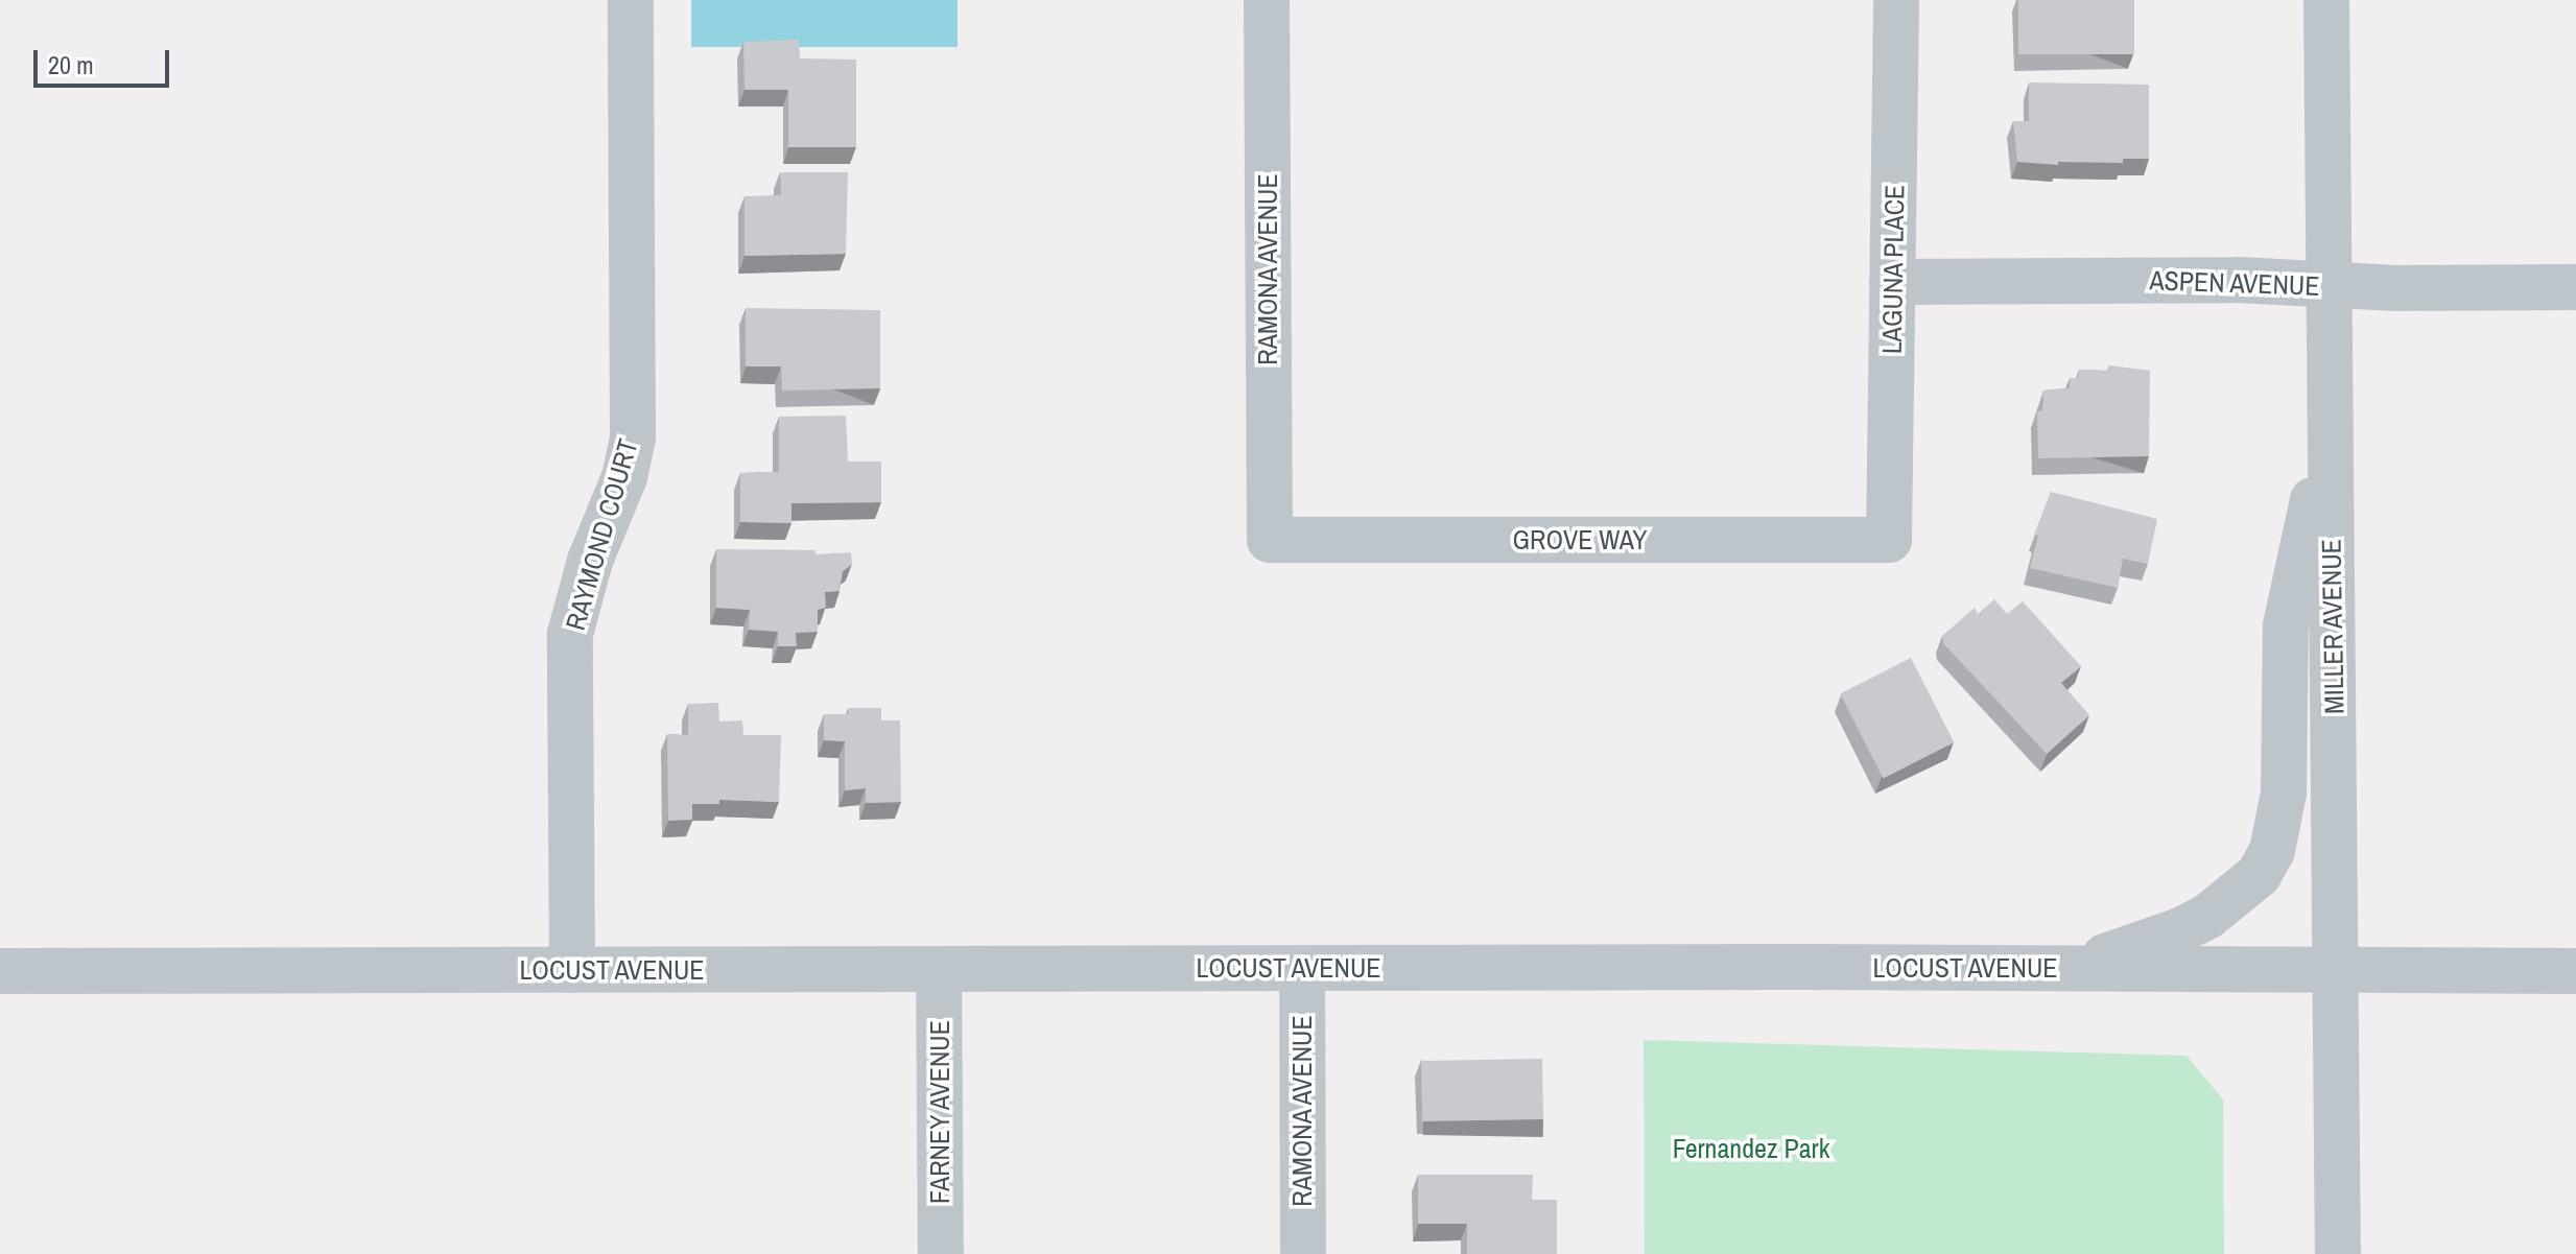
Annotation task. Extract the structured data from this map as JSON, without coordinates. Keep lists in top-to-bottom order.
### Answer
{
  "streets": {
    "street": [
      "RAMONA AVENUE",
      "LAGUNA PLACE",
      "ASPEN AVENUE",
      "RAYMOND COURT",
      "GROVE WAY",
      "MILLER AVENUE",
      "LOCUST AVENUE",
      "FARNEY AVENUE"
    ]
  },
  "crossings": [
    ["RAMONA AVENUE", "GROVE WAY"],
    ["RAMONA AVENUE", "LOCUST AVENUE"],
    ["LAGUNA PLACE", "ASPEN AVENUE"],
    ["LAGUNA PLACE", "GROVE WAY"],
    ["ASPEN AVENUE", "MILLER AVENUE"],
    ["RAYMOND COURT", "LOCUST AVENUE"],
    ["MILLER AVENUE", "LOCUST AVENUE"],
    ["LOCUST AVENUE", "FARNEY AVENUE"]
  ],
  "parks": ["Fernandez Park"],
  "scale_bar": "20 m"
}
